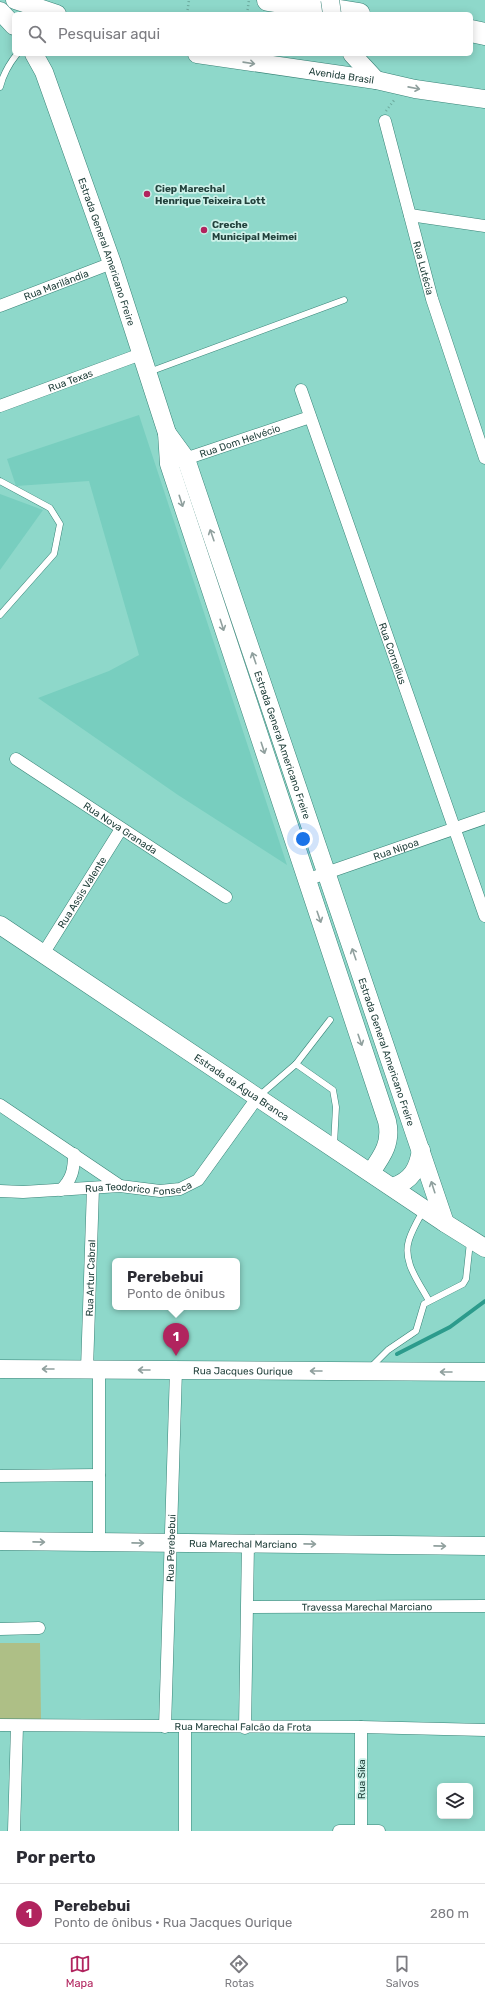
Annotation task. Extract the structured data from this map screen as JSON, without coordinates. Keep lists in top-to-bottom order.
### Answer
{
  "streets": {
    "street": [
      "Avenida Brasil",
      "Estrada General Americano Freire",
      "Rua Lutécia",
      "Rua Marilândia",
      "Rua Texas",
      "Rua Dom Helvécio",
      "Rua Cornelius",
      "Rua Nova Granada",
      "Rua Nipoa",
      "Rua Assis Valente",
      "Estrada da Água Branca",
      "Rua Teodorico Fonseca",
      "Rua Artur Cabral",
      "Rua Jacques Ourique",
      "Rua Marechal Marciano",
      "Rua Perebebui",
      "Travessa Marechal Marciano",
      "Rua Marechal Falcão da Frota",
      "Rua Sika"
    ]
  },
  "crossings": [
    ["Estrada General Americano Freire", "Rua Marilândia"],
    ["Estrada General Americano Freire", "Rua Texas"],
    ["Estrada General Americano Freire", "Rua Dom Helvécio"],
    ["Estrada General Americano Freire", "Rua Nipoa"],
    ["Estrada General Americano Freire", "Estrada da Água Branca"],
    ["Rua Dom Helvécio", "Rua Cornelius"],
    ["Rua Cornelius", "Rua Nipoa"],
    ["Rua Nova Granada", "Rua Assis Valente"],
    ["Rua Assis Valente", "Estrada da Água Branca"],
    ["Estrada da Água Branca", "Rua Teodorico Fonseca"],
    ["Rua Teodorico Fonseca", "Rua Artur Cabral"],
    ["Rua Artur Cabral", "Rua Jacques Ourique"],
    ["Rua Artur Cabral", "Rua Marechal Marciano"],
    ["Rua Jacques Ourique", "Rua Perebebui"],
    ["Rua Marechal Marciano", "Rua Perebebui"],
    ["Rua Perebebui", "Rua Marechal Falcão da Frota"],
    ["Rua Marechal Falcão da Frota", "Rua Sika"]
  ],
  "one_way": ["Avenida Brasil", "Rua Jacques Ourique"],
  "places": ["Ciep Marechal Henrique Teixeira Lott", "Creche Municipal Meimei"],
  "page": {
    "search": "Pesquisar aqui",
    "popup": ["Perebebui", "Ponto de ônibus"],
    "pins": "1",
    "heading": "Por perto",
    "list": [
      {
        "mark": "1",
        "name": "Perebebui",
        "note": "Ponto de ônibus · Rua Jacques Ourique",
        "value": "280 m"
      }
    ],
    "nav": ["Mapa", "Rotas", "Salvos"]
  }
}
